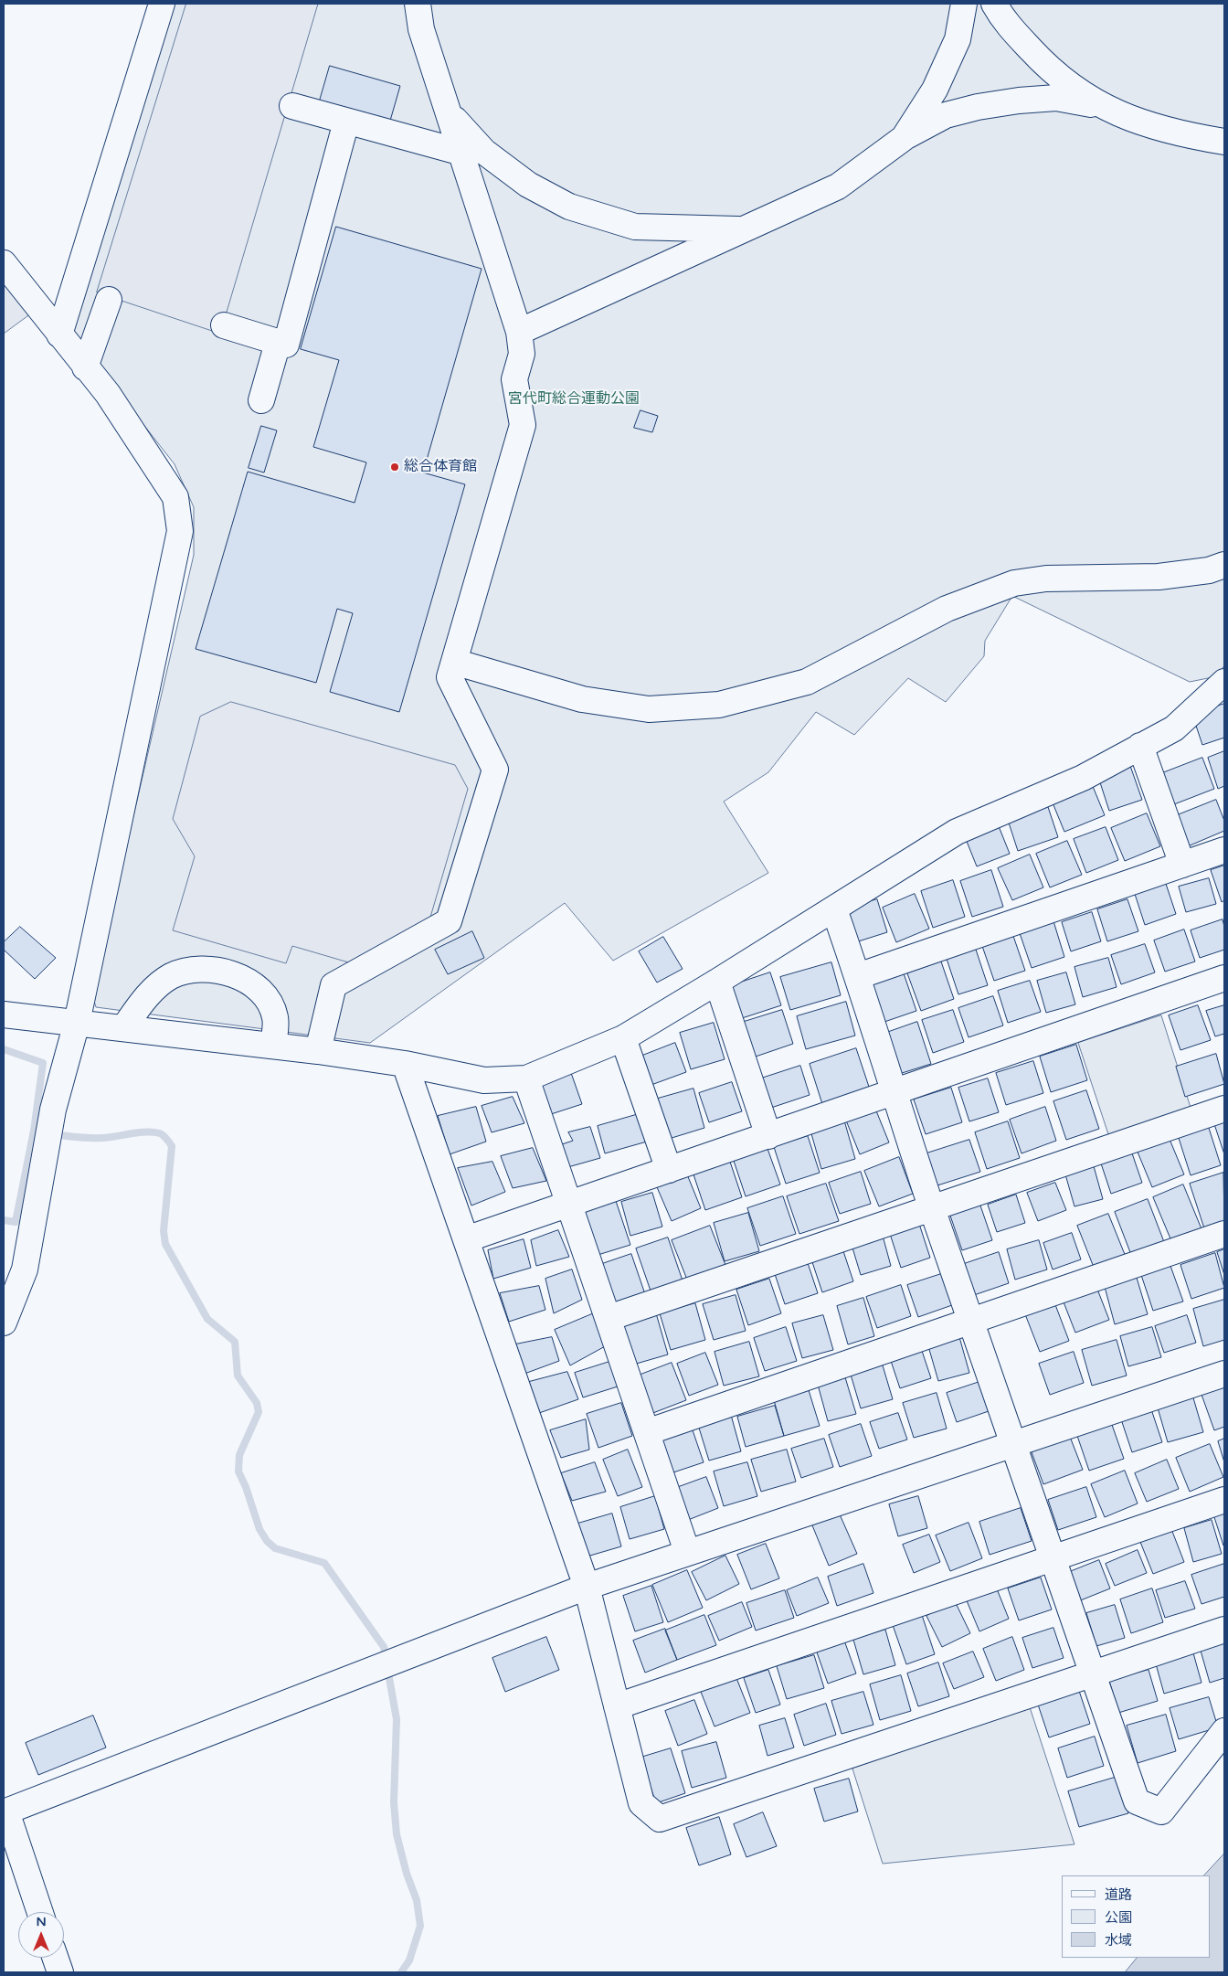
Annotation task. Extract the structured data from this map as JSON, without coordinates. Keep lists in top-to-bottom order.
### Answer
{
  "parks": ["宮代町総合運動公園"],
  "places": ["総合体育館"],
  "legend": ["道路", "公園", "水域"],
  "north": "top"
}
